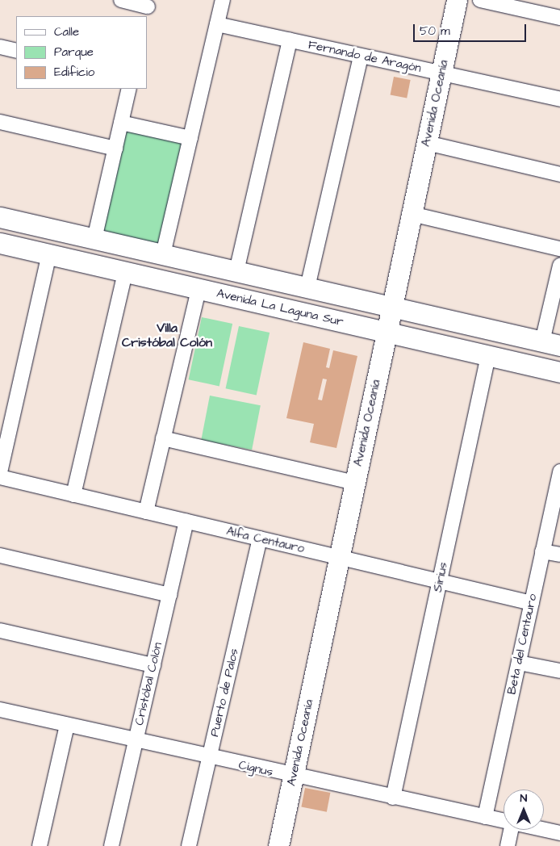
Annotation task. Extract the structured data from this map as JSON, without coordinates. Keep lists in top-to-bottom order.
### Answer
{
  "streets": {
    "street": [
      "Fernando de Aragón",
      "Avenida Oceanía",
      "Avenida La Laguna Sur",
      "Alfa Centauro",
      "Sirius",
      "Beta del Centauro",
      "Cristóbal Colón",
      "Puerto de Palos",
      "Cignus"
    ]
  },
  "crossings": [
    ["Fernando de Aragón", "Avenida Oceanía"],
    ["Avenida Oceanía", "Avenida La Laguna Sur"],
    ["Avenida Oceanía", "Alfa Centauro"],
    ["Avenida Oceanía", "Cignus"],
    ["Avenida La Laguna Sur", "Sirius"],
    ["Alfa Centauro", "Sirius"],
    ["Alfa Centauro", "Beta del Centauro"],
    ["Alfa Centauro", "Cristóbal Colón"],
    ["Alfa Centauro", "Puerto de Palos"],
    ["Sirius", "Cignus"],
    ["Beta del Centauro", "Cignus"],
    ["Cristóbal Colón", "Cignus"],
    ["Puerto de Palos", "Cignus"]
  ],
  "districts": ["Villa Cristóbal Colón"],
  "legend": ["Calle", "Parque", "Edificio"],
  "scale_bar": "50 m",
  "north": "top"
}
